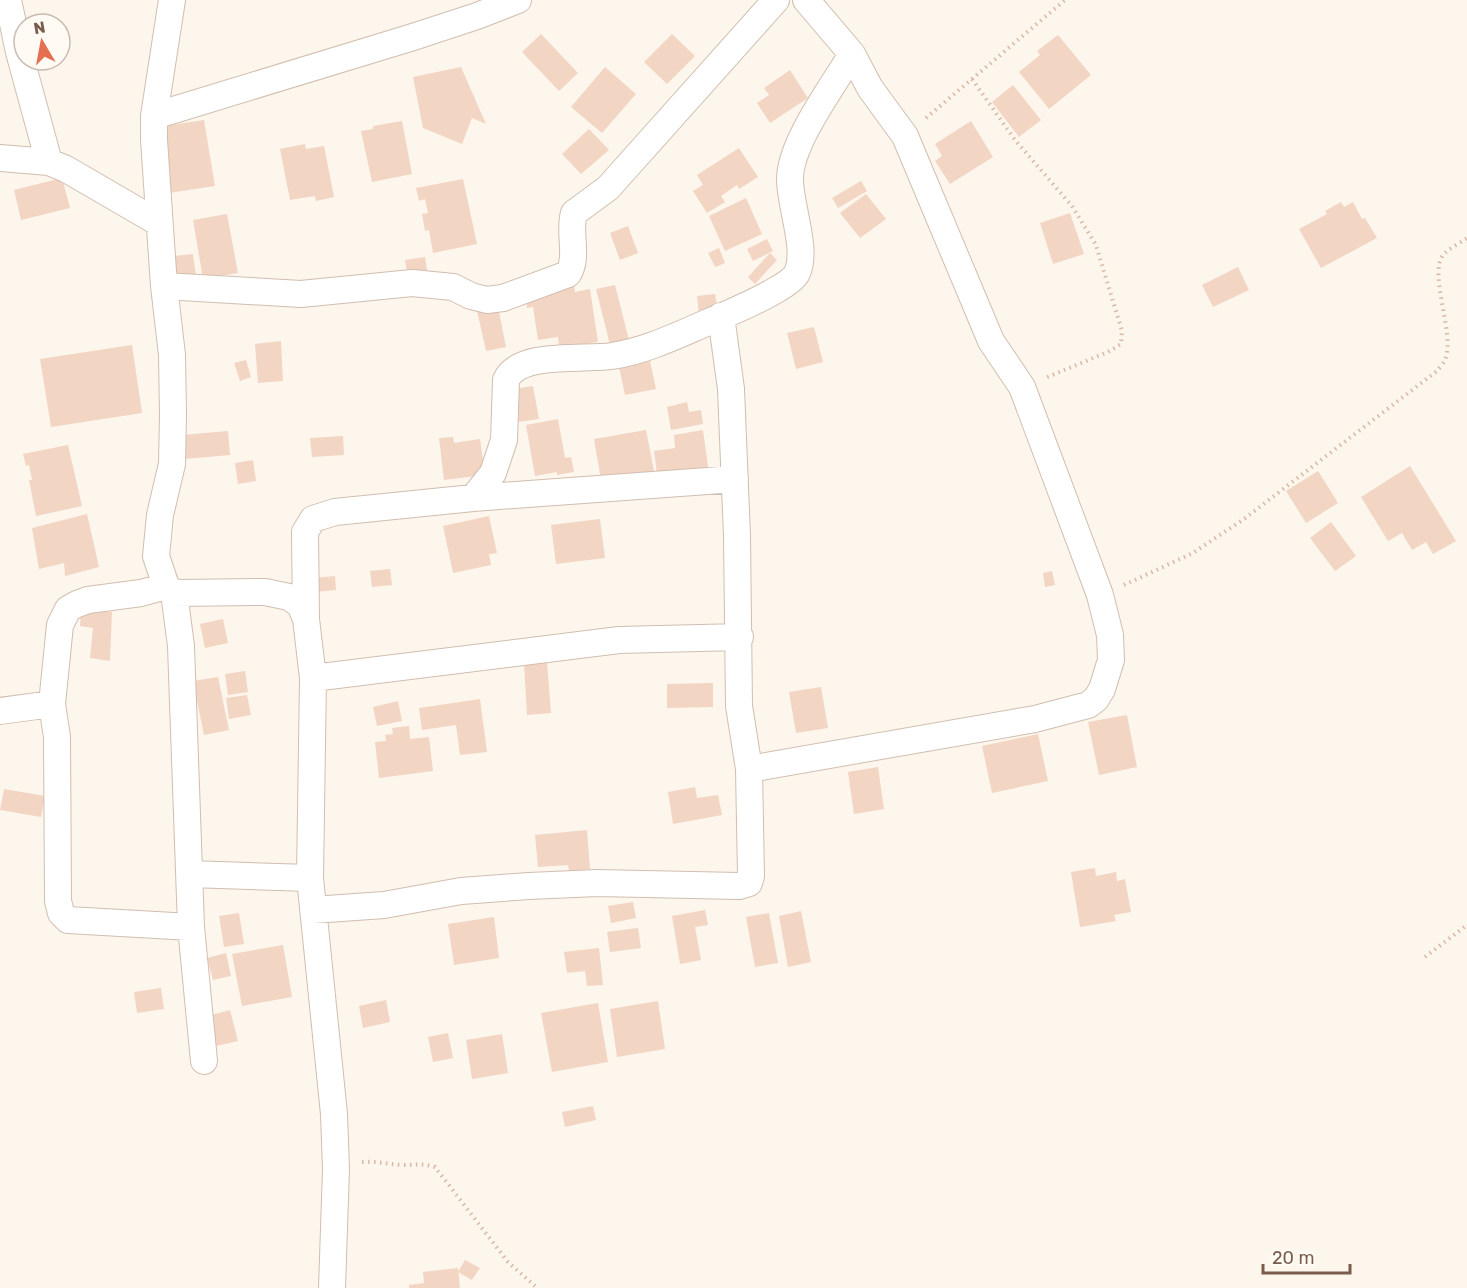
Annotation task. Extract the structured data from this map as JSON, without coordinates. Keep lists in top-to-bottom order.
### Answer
{
  "scale_bar": "20 m",
  "north": "top"
}
